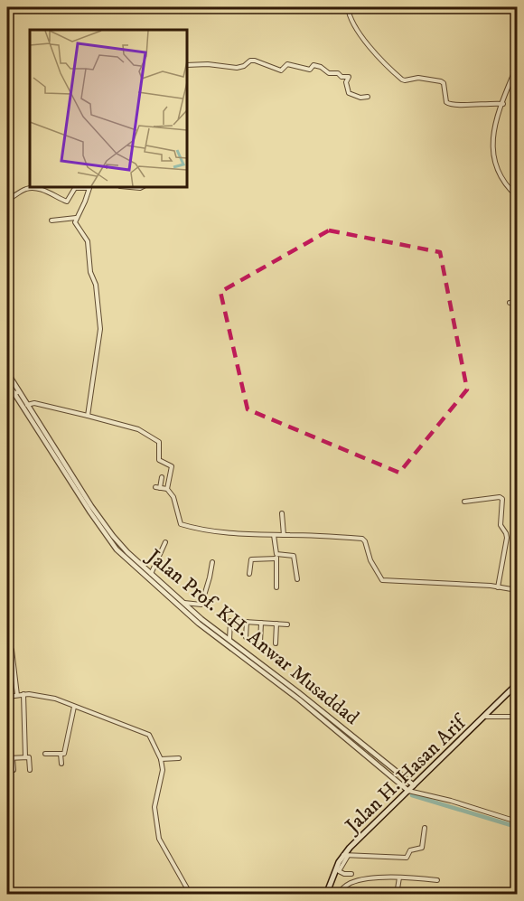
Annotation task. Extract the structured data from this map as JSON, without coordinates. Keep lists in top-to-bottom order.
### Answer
{
  "streets": {
    "main road": ["Jalan H. Hasan Arif"],
    "street": ["Jalan Prof. KH. Anwar Musaddad"]
  },
  "crossings": [
    ["Jalan Prof. KH. Anwar Musaddad", "Jalan H. Hasan Arif"]
  ]
}
